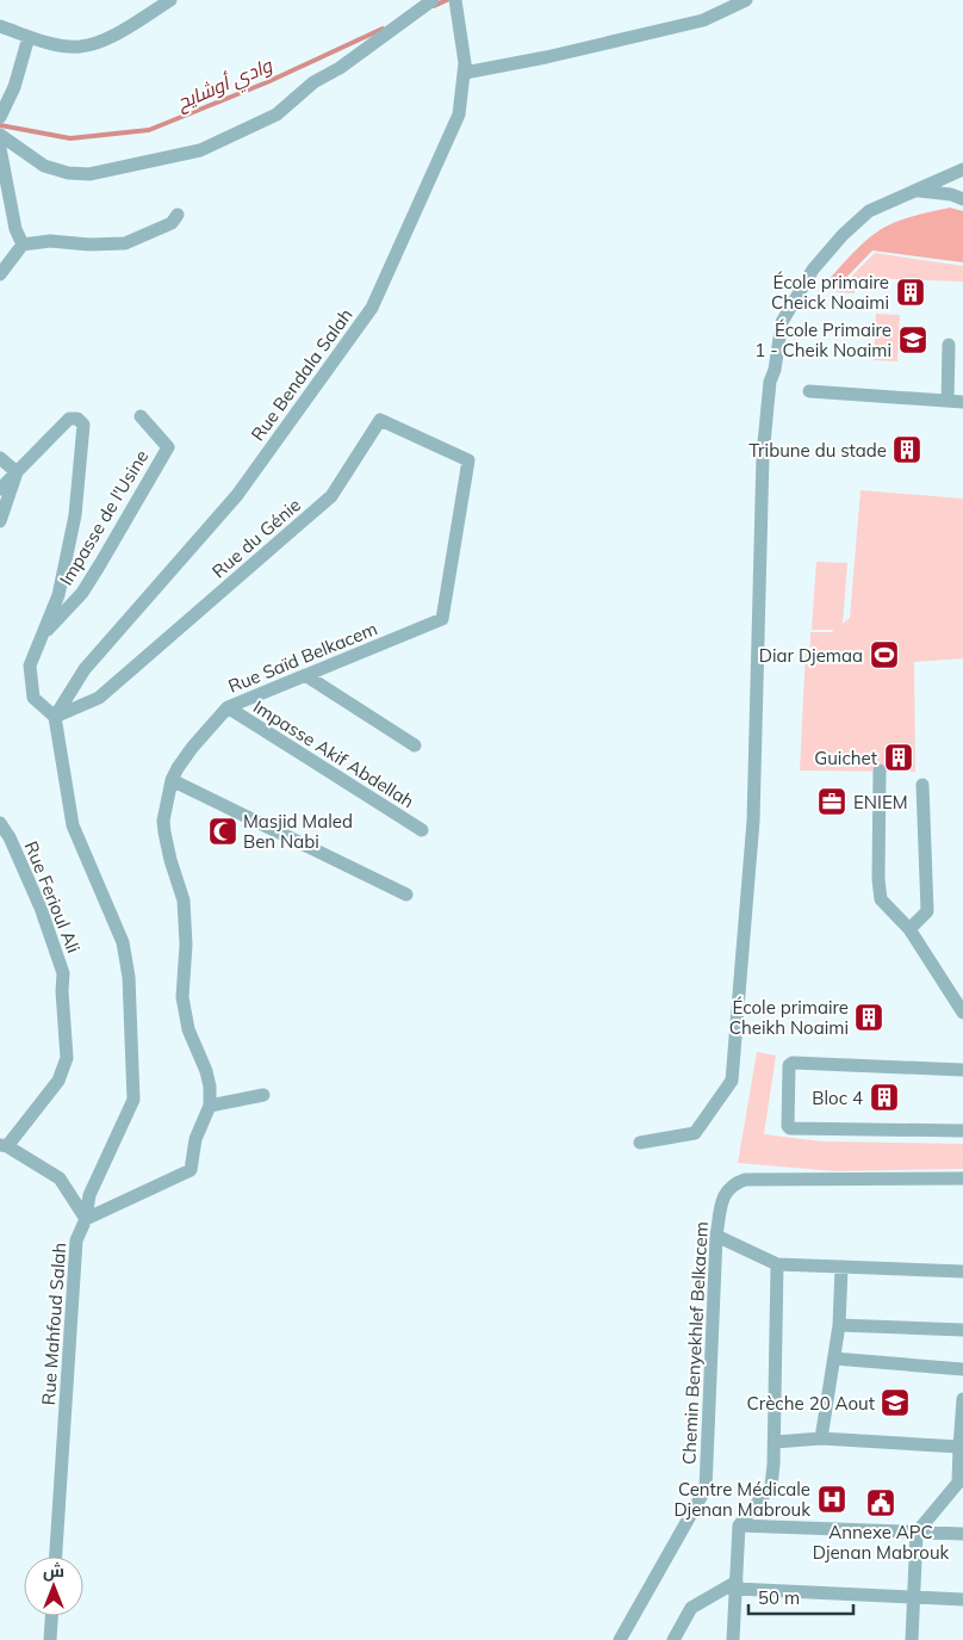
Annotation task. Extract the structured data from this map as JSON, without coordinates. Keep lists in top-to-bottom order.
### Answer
{
  "streets": {
    "street": [
      "Rue Bendala Salah",
      "Impasse de l'Usine",
      "Rue du Génie",
      "Rue Saïd Belkacem",
      "Impasse Akif Abdellah",
      "Rue Ferioul Ali",
      "Rue Mahfoud Salah",
      "Chemin Benyekhlef Belkacem"
    ]
  },
  "crossings": [
    ["Rue Bendala Salah", "Rue du Génie"],
    ["Rue Bendala Salah", "Rue Mahfoud Salah"],
    ["Rue du Génie", "Rue Saïd Belkacem"],
    ["Rue du Génie", "Rue Mahfoud Salah"],
    ["Rue Saïd Belkacem", "Impasse Akif Abdellah"],
    ["Rue Saïd Belkacem", "Rue Mahfoud Salah"]
  ],
  "water": ["وادي أوشايح"],
  "places": {
    "building": [
      "École primaire Cheick Noaimi",
      "Tribune du stade",
      "Guichet",
      "École primaire Cheikh Noaimi",
      "Bloc 4"
    ],
    "school or university": ["École Primaire 1 - Cheik Noaimi", "Crèche 20 Aout"],
    "sports": ["Diar Djemaa"],
    "office": ["ENIEM"],
    "mosque": ["Masjid Maled Ben Nabi"],
    "hospital": ["Centre Médicale Djenan Mabrouk"],
    "public building": ["Annexe APC Djenan Mabrouk"]
  },
  "scale_bar": "50 m",
  "north": "top"
}
